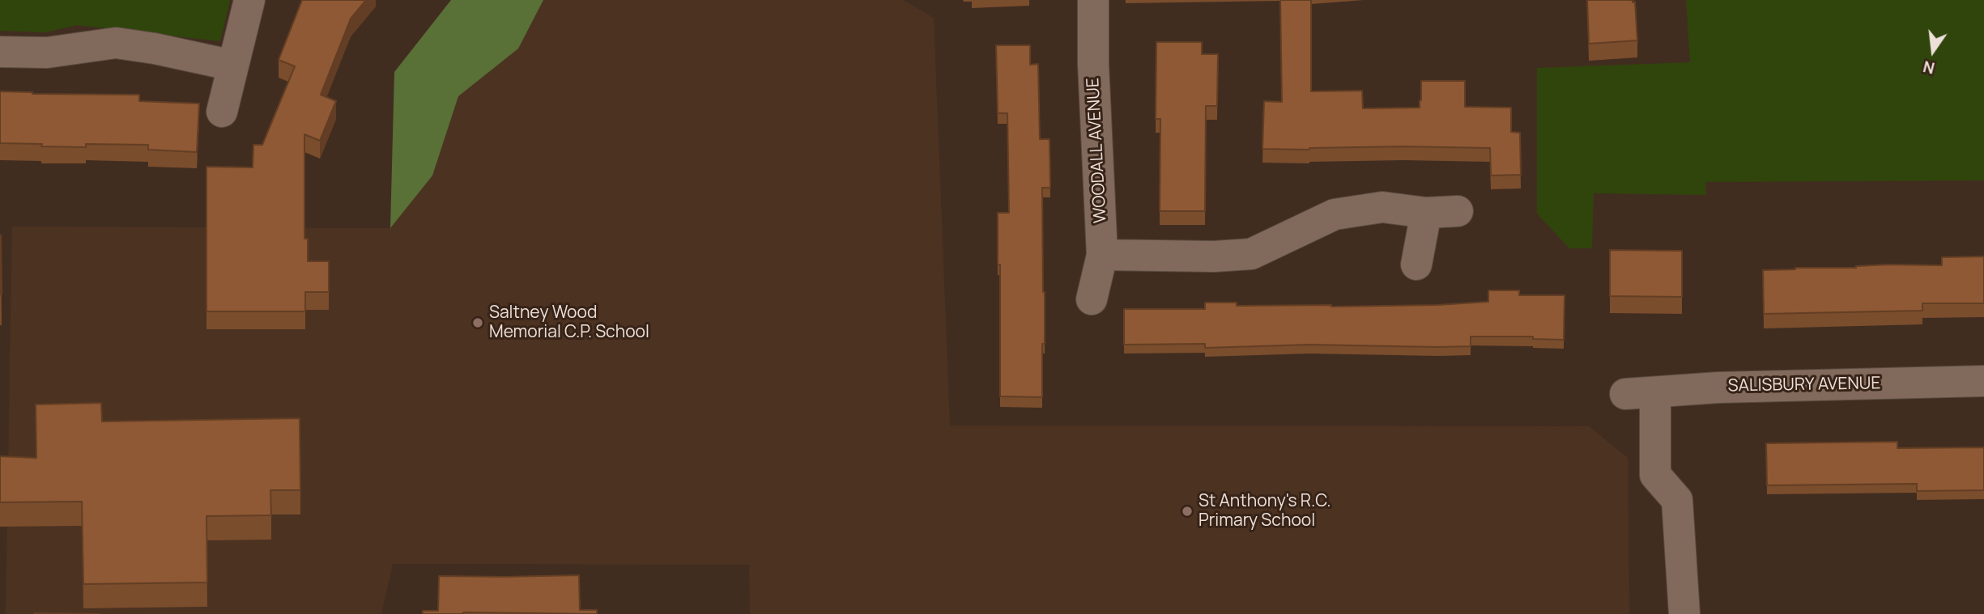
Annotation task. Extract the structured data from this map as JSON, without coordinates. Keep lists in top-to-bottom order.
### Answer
{
  "streets": {
    "street": ["WOODALL AVENUE", "SALISBURY AVENUE"]
  },
  "places": ["Saltney Wood Memorial C.P. School", "St Anthony's R.C. Primary School"],
  "north": "bottom"
}
